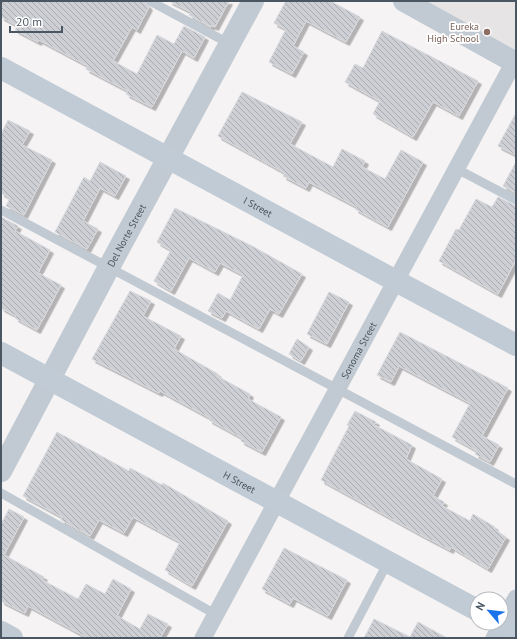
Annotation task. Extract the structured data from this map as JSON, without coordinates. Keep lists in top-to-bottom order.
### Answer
{
  "streets": {
    "main road": ["I Street", "H Street"],
    "street": ["Del Norte Street", "Sonoma Street"]
  },
  "crossings": [
    ["I Street", "Del Norte Street"],
    ["I Street", "Sonoma Street"],
    ["Del Norte Street", "H Street"],
    ["Sonoma Street", "H Street"]
  ],
  "places": ["Eureka High School"],
  "scale_bar": "20 m",
  "north": "top left"
}
